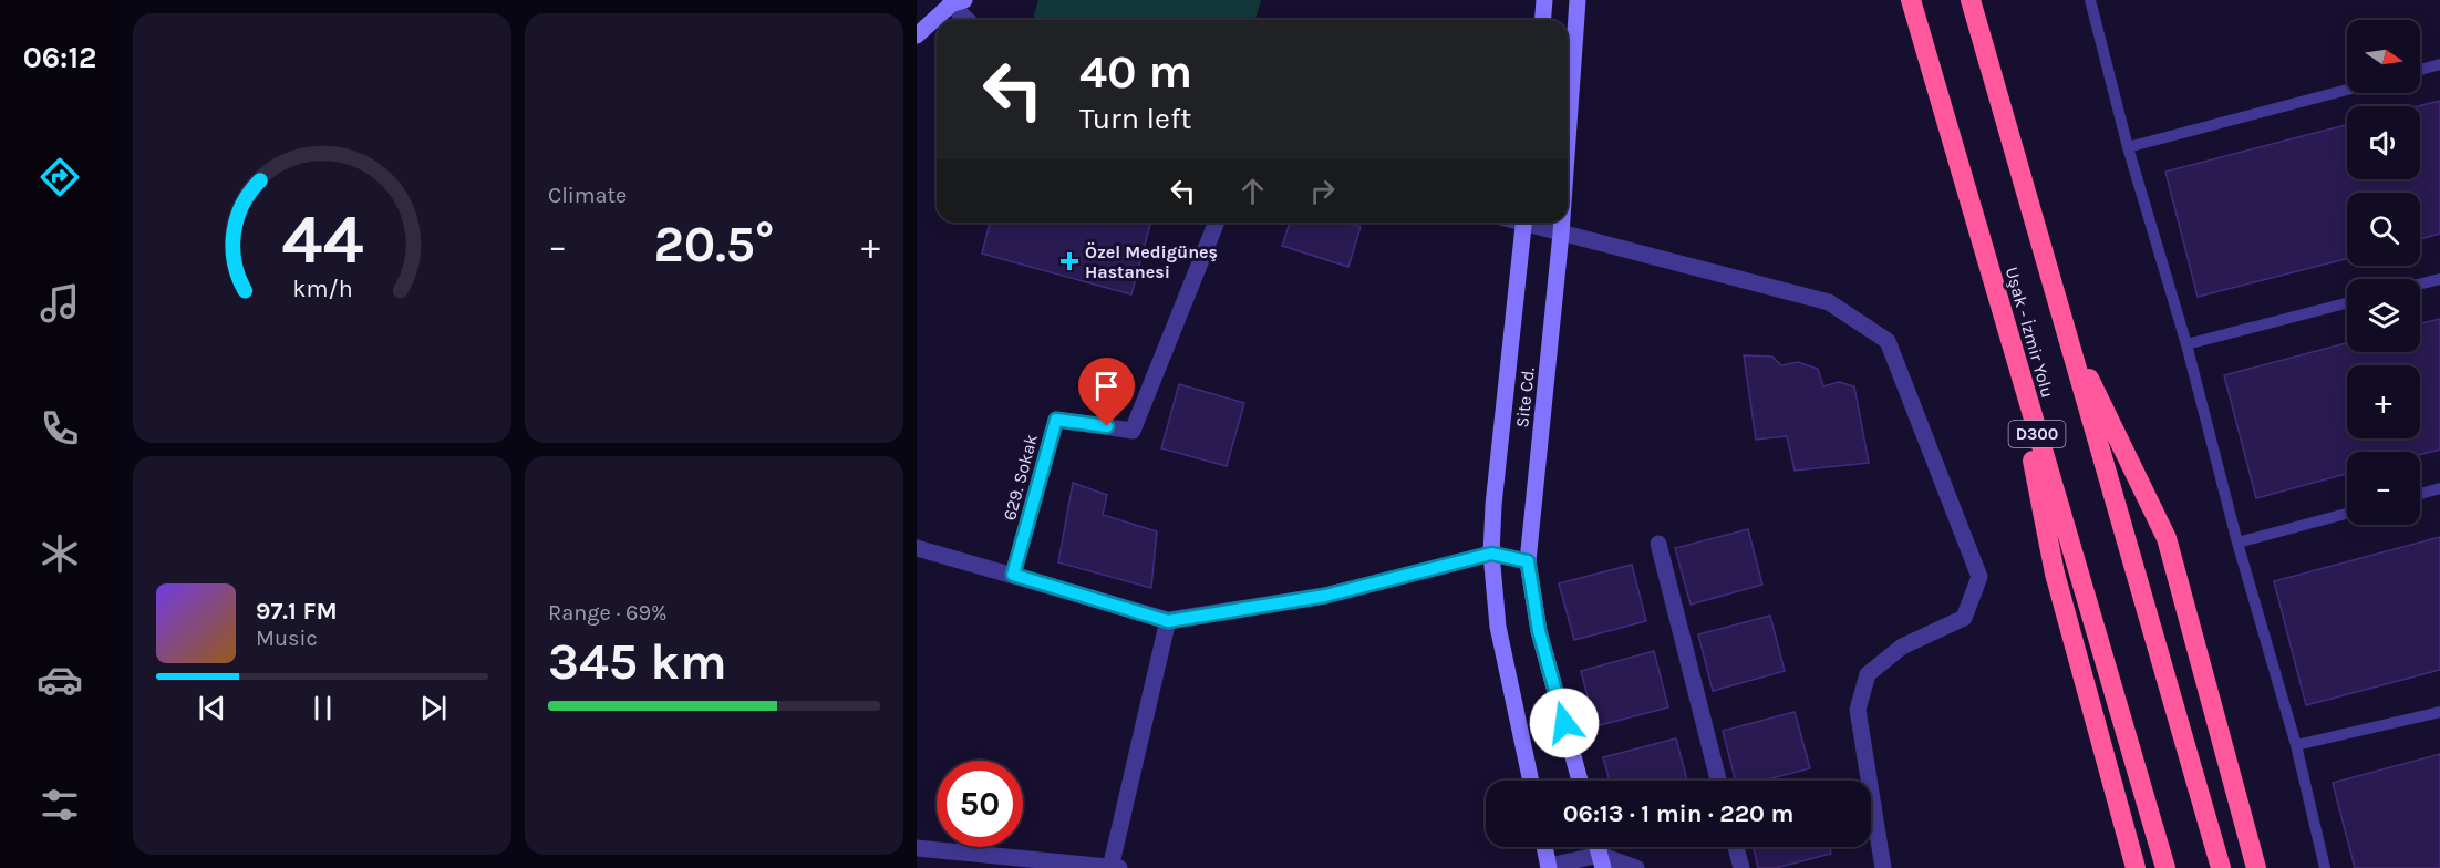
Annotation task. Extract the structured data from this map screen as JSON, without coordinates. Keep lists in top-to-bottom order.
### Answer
{
  "streets": {
    "highway": ["Uşak - İzmir Yolu", "D300"],
    "main road": ["Site Cd."],
    "street": ["629. Sokak"]
  },
  "places": {
    "health": ["Özel Medigüneş Hastanesi"]
  },
  "north": "right",
  "page": {
    "tabs": "06:12",
    "tile": [
      "Climate",
      ["Range · 69%", "345 km"]
    ],
    "map_buttons": ["+", "−"],
    "turn": ["40 m", "Turn left"],
    "heat": ["−", "20.5°", "+"],
    "song": ["97.1 FM", "Music"],
    "limit": "50",
    "trip": "06:13 · 1 min · 220 m",
    "gauge": ["44", "km/h"]
  }
}
